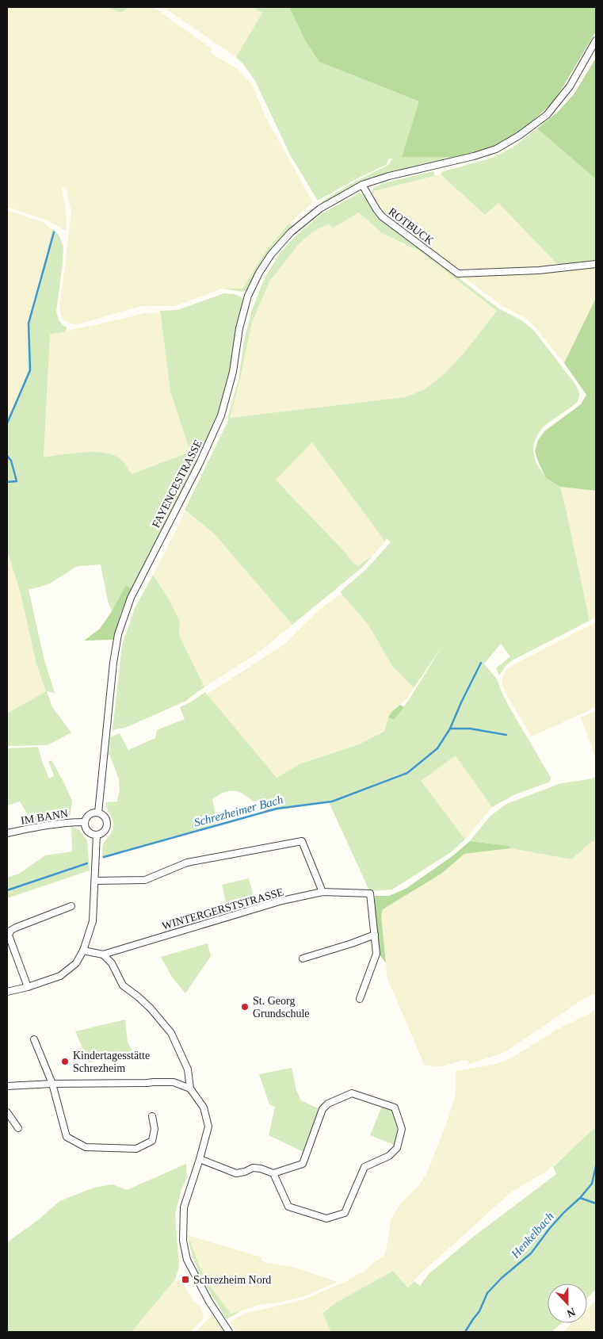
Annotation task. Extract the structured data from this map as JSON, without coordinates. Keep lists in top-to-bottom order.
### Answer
{
  "streets": {
    "street": [
      "ROTBUCK",
      "FAYENCESTRASSE",
      "IM BANN",
      "WINTERGERSTSTRASSE"
    ]
  },
  "crossings": [
    ["ROTBUCK", "FAYENCESTRASSE"],
    ["FAYENCESTRASSE", "IM BANN"]
  ],
  "water": ["Schrezheimer Bach", "Henkelbach"],
  "places": {
    "other": ["St. Georg Grundschule", "Kindertagesstätte Schrezheim"],
    "transit": ["Schrezheim Nord"]
  },
  "north": "bottom"
}
